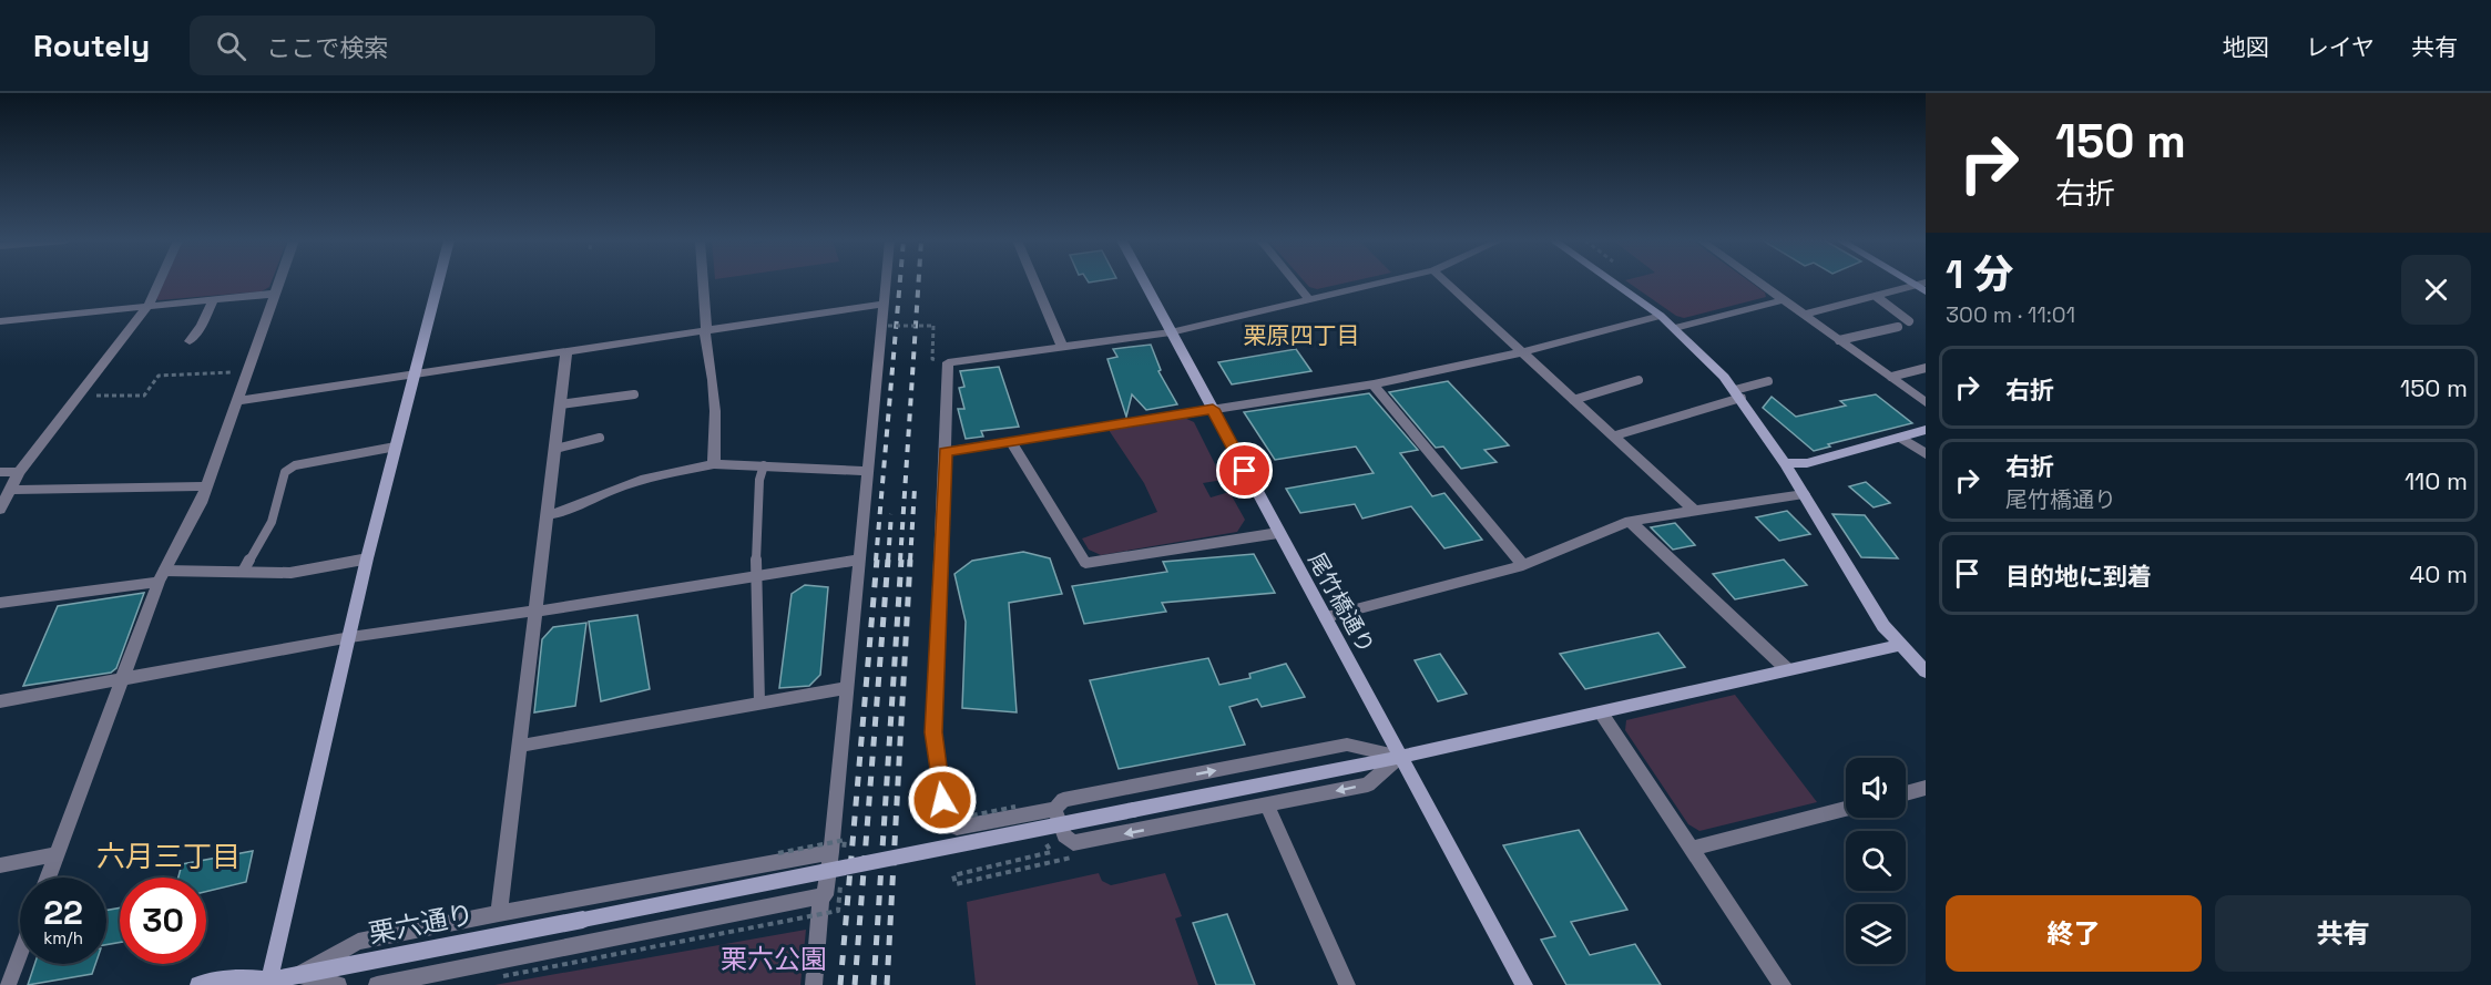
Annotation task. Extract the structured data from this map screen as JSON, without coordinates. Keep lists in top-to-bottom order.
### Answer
{
  "streets": {
    "street": ["尾竹橋通り", "栗六通り"]
  },
  "crossings": [
    ["尾竹橋通り", "栗六通り"]
  ],
  "districts": ["栗原四丁目", "六月三丁目"],
  "parks": ["栗六公園"],
  "page": {
    "header": "Routely",
    "search": "ここで検索",
    "nav": ["地図", "レイヤ", "共有"],
    "turn": ["150 m", "右折"],
    "heading": ["1 分", "300 m · 11:01"],
    "list": [
      {
        "name": "右折",
        "value": "150 m"
      },
      {
        "name": "右折",
        "note": "尾竹橋通り",
        "value": "110 m"
      },
      {
        "name": "目的地に到着",
        "value": "40 m"
      }
    ],
    "speed": "22 km/h",
    "limit": "30",
    "buttons": ["終了", "共有"]
  }
}
